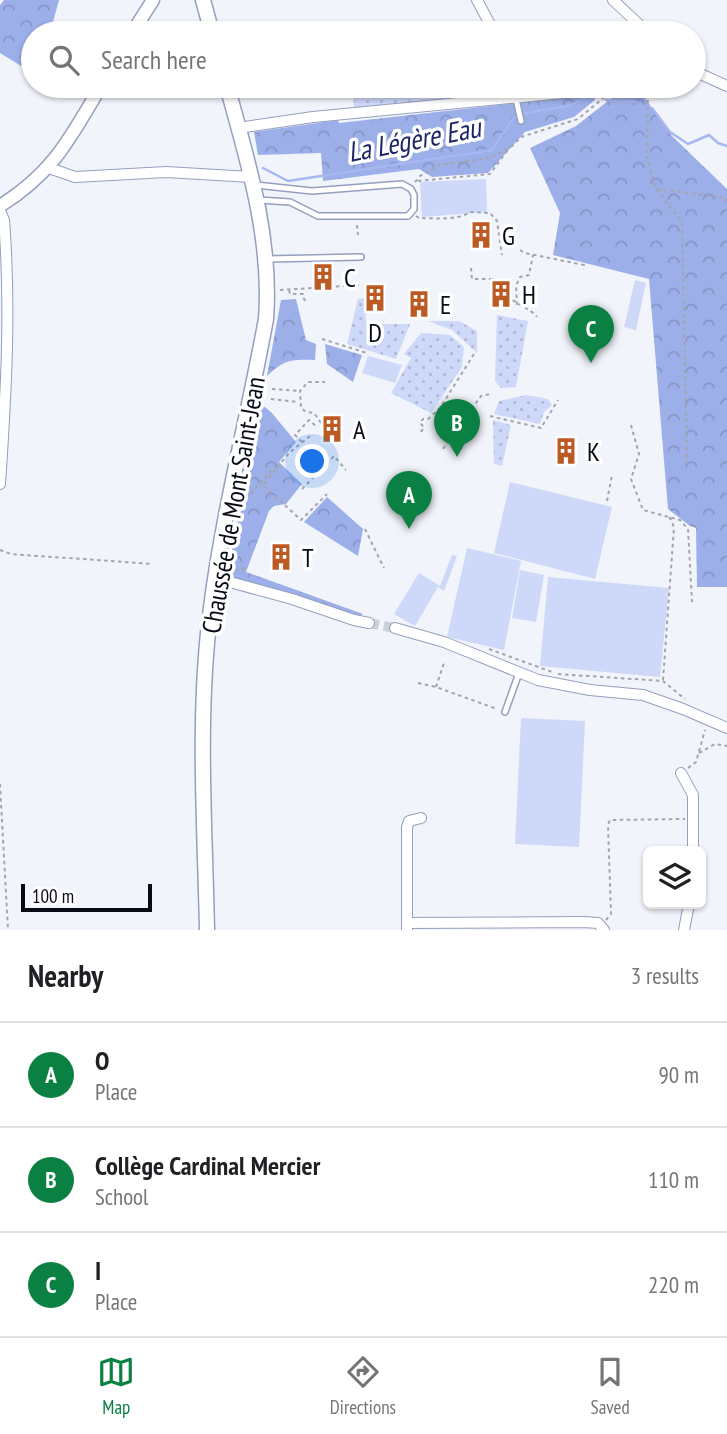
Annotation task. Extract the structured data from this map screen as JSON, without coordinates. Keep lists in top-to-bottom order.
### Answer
{
  "streets": {
    "main road": ["Chaussée de Mont Saint-Jean"]
  },
  "water": ["La Légère Eau"],
  "places": {
    "building": [
      "G",
      "C",
      "H",
      "D",
      "E",
      "A",
      "K",
      "T"
    ]
  },
  "scale_bar": "100 m",
  "page": {
    "search": "Search here",
    "pins": ["C", "B", "A"],
    "scale": "100 m",
    "heading": ["Nearby", "3 results"],
    "list": [
      {
        "mark": "A",
        "name": "O",
        "note": "Place",
        "value": "90 m"
      },
      {
        "mark": "B",
        "name": "Collège Cardinal Mercier",
        "note": "School",
        "value": "110 m"
      },
      {
        "mark": "C",
        "name": "I",
        "note": "Place",
        "value": "220 m"
      }
    ],
    "nav": ["Map", "Directions", "Saved"]
  }
}
